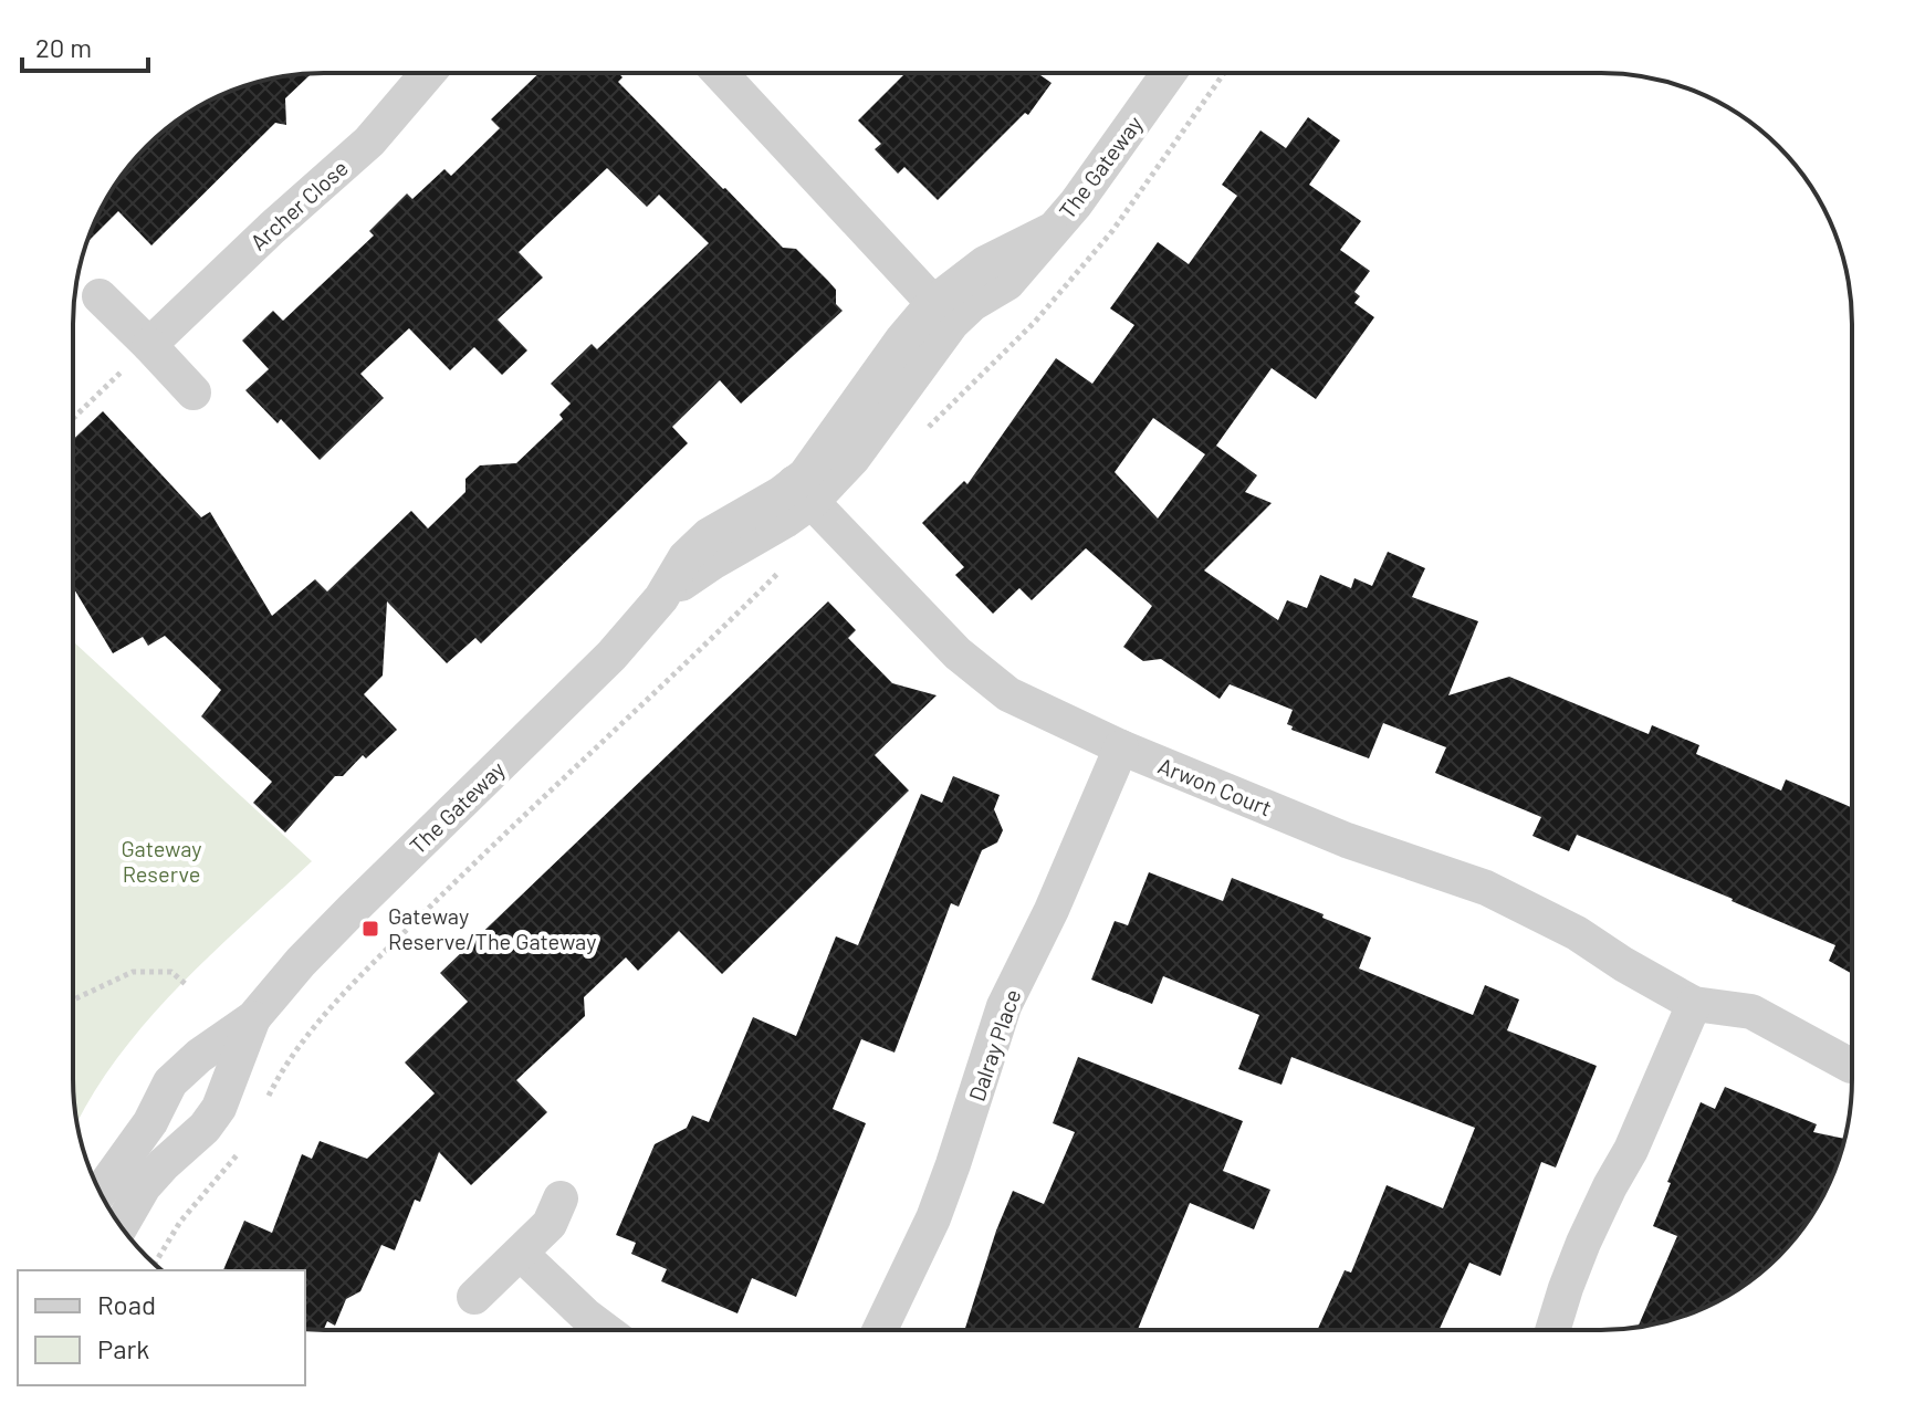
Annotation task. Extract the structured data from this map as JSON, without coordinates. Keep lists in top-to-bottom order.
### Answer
{
  "streets": {
    "street": [
      "The Gateway",
      "Archer Close",
      "Arwon Court",
      "Dalray Place"
    ]
  },
  "crossings": [
    ["The Gateway", "Arwon Court"],
    ["Arwon Court", "Dalray Place"]
  ],
  "parks": ["Gateway Reserve"],
  "places": {
    "transit": ["Gateway Reserve/The Gateway"]
  },
  "legend": ["Road", "Park"],
  "scale_bar": "20 m"
}
